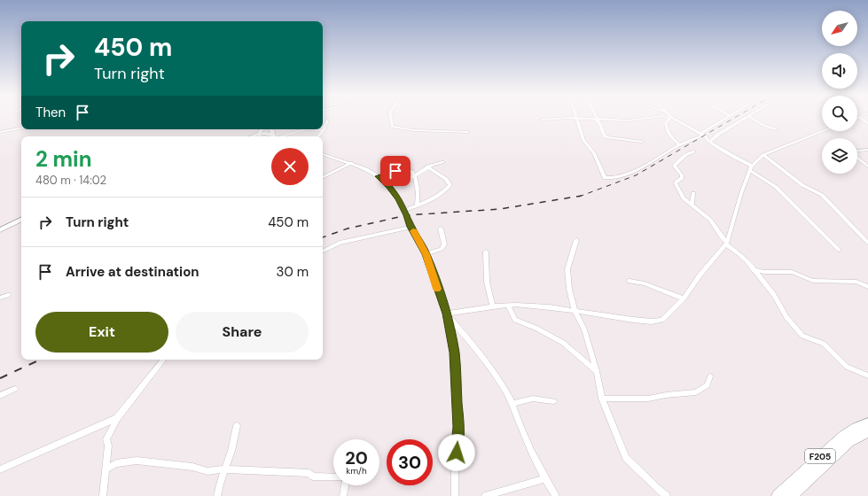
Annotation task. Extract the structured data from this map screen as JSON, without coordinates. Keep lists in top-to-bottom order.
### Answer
{
  "streets": {
    "main road": ["F205"]
  },
  "north": "bottom left",
  "page": {
    "turn": ["450 m", "Turn right"],
    "then": "Then",
    "heading": ["2 min", "480 m · 14:02"],
    "list": [
      {
        "name": "Turn right",
        "value": "450 m"
      },
      {
        "name": "Arrive at destination",
        "value": "30 m"
      }
    ],
    "buttons": ["Exit", "Share"],
    "speed": "20 km/h",
    "limit": "30"
  }
}
